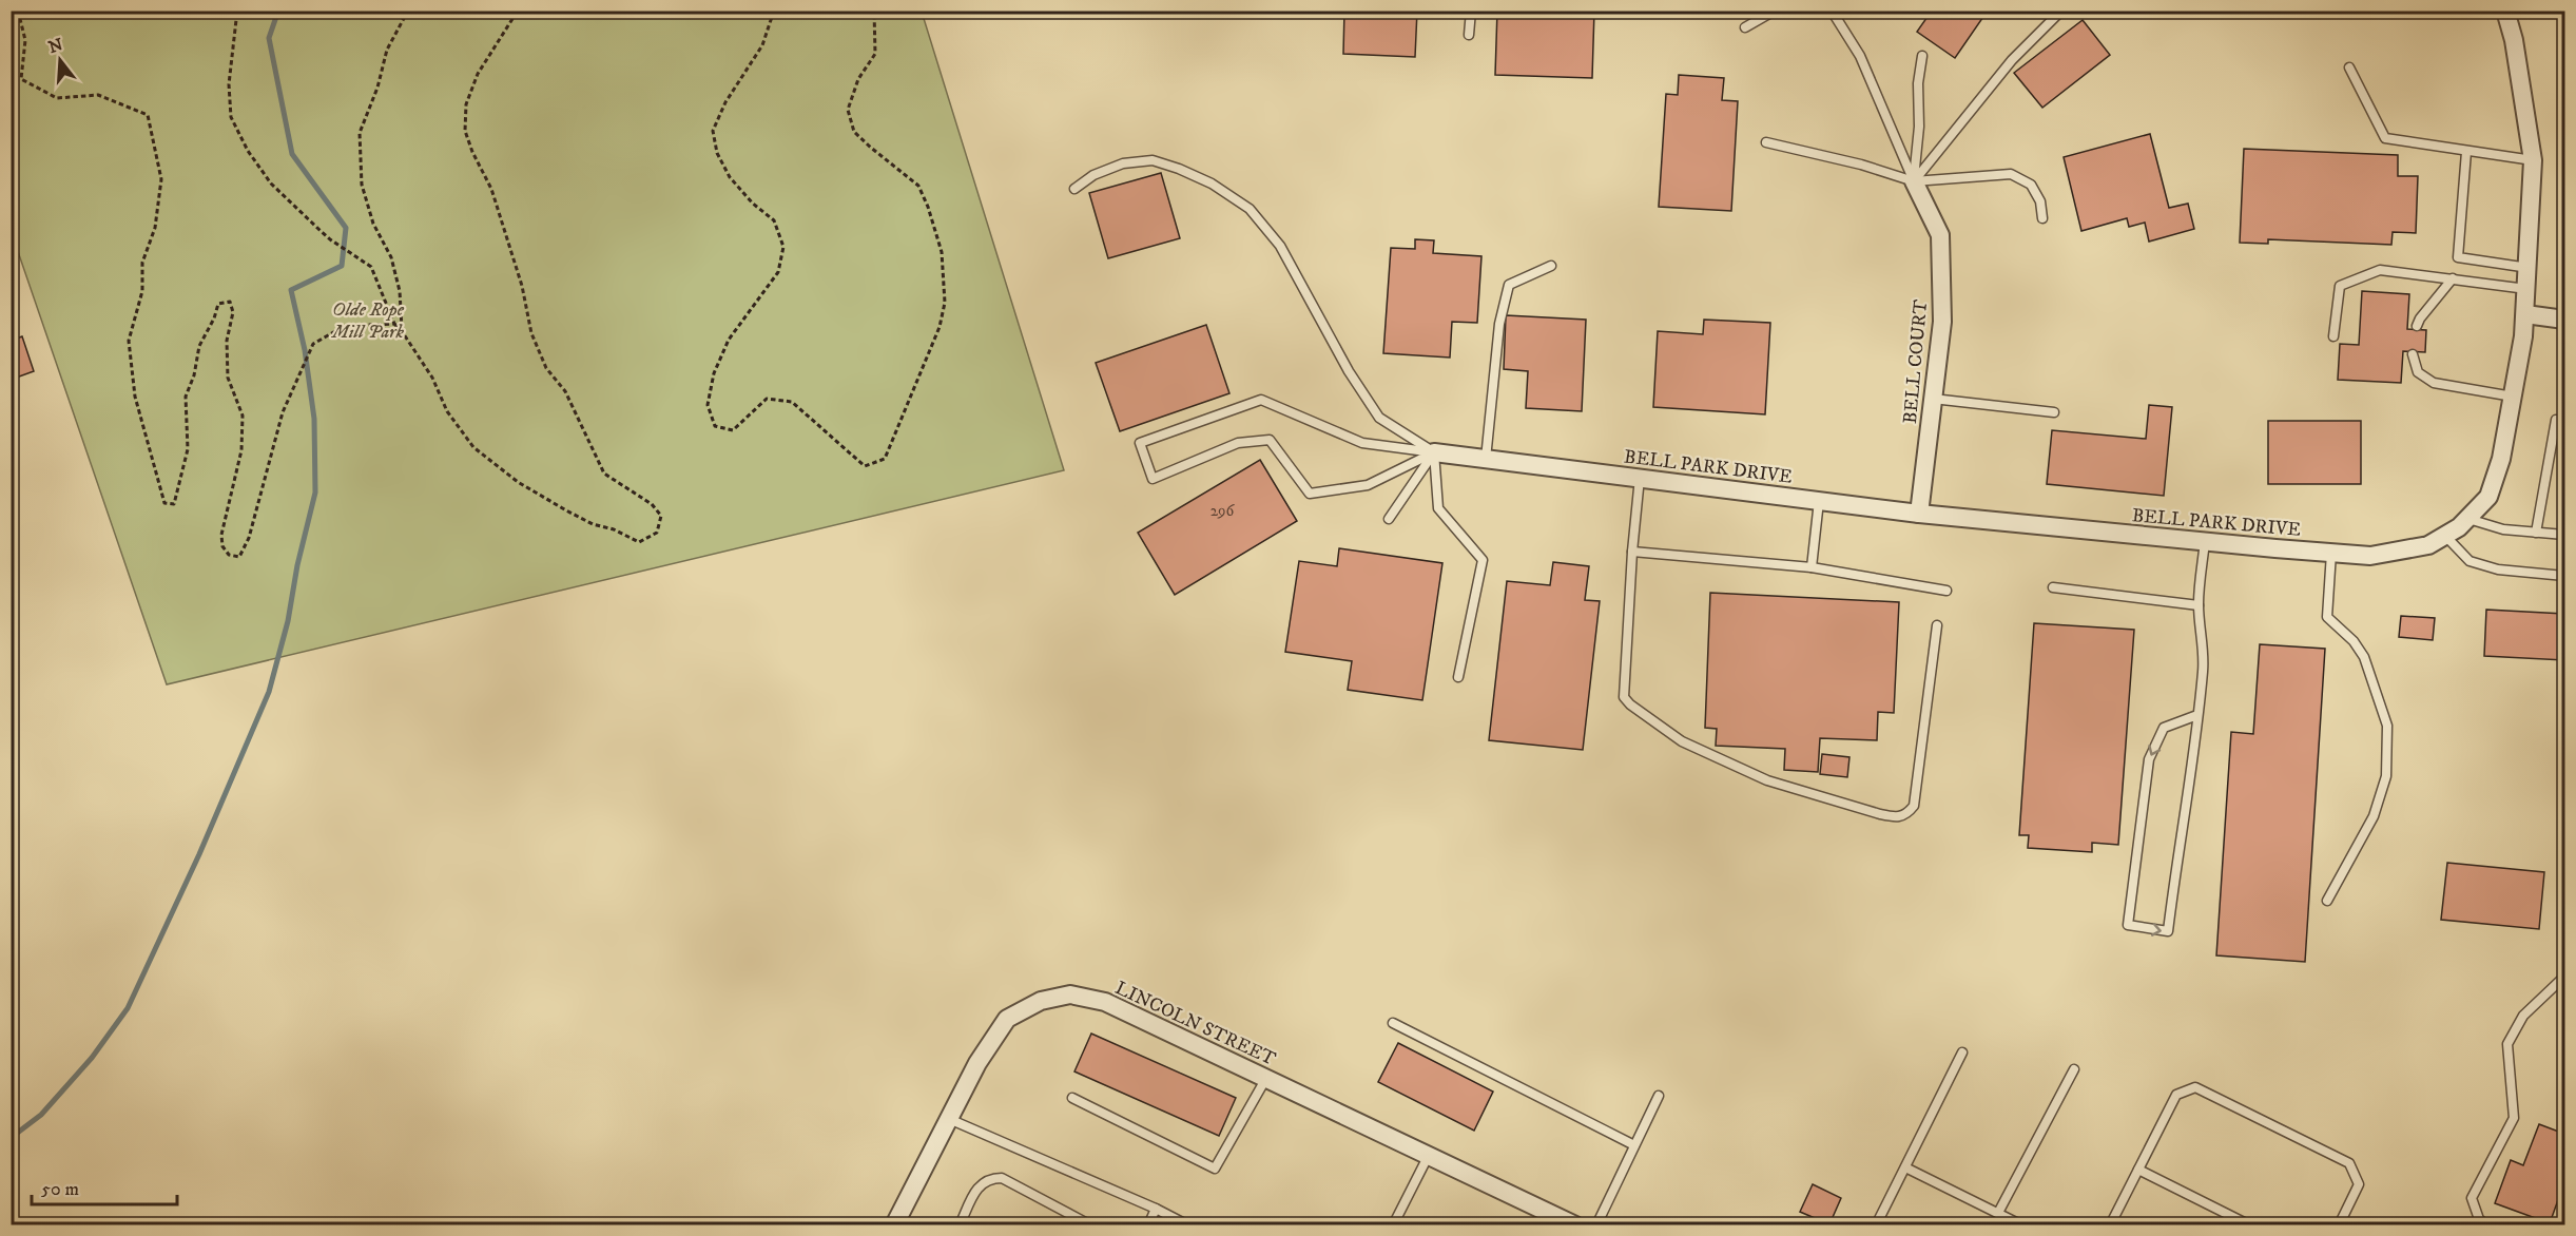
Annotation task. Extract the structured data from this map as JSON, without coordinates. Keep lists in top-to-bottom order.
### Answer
{
  "streets": {
    "street": ["BELL COURT", "BELL PARK DRIVE", "LINCOLN STREET"]
  },
  "crossings": [
    ["BELL COURT", "BELL PARK DRIVE"]
  ],
  "parks": ["Olde Rope Mill Park"],
  "house_numbers": ["296"],
  "scale_bar": "50 m",
  "north": "top"
}
